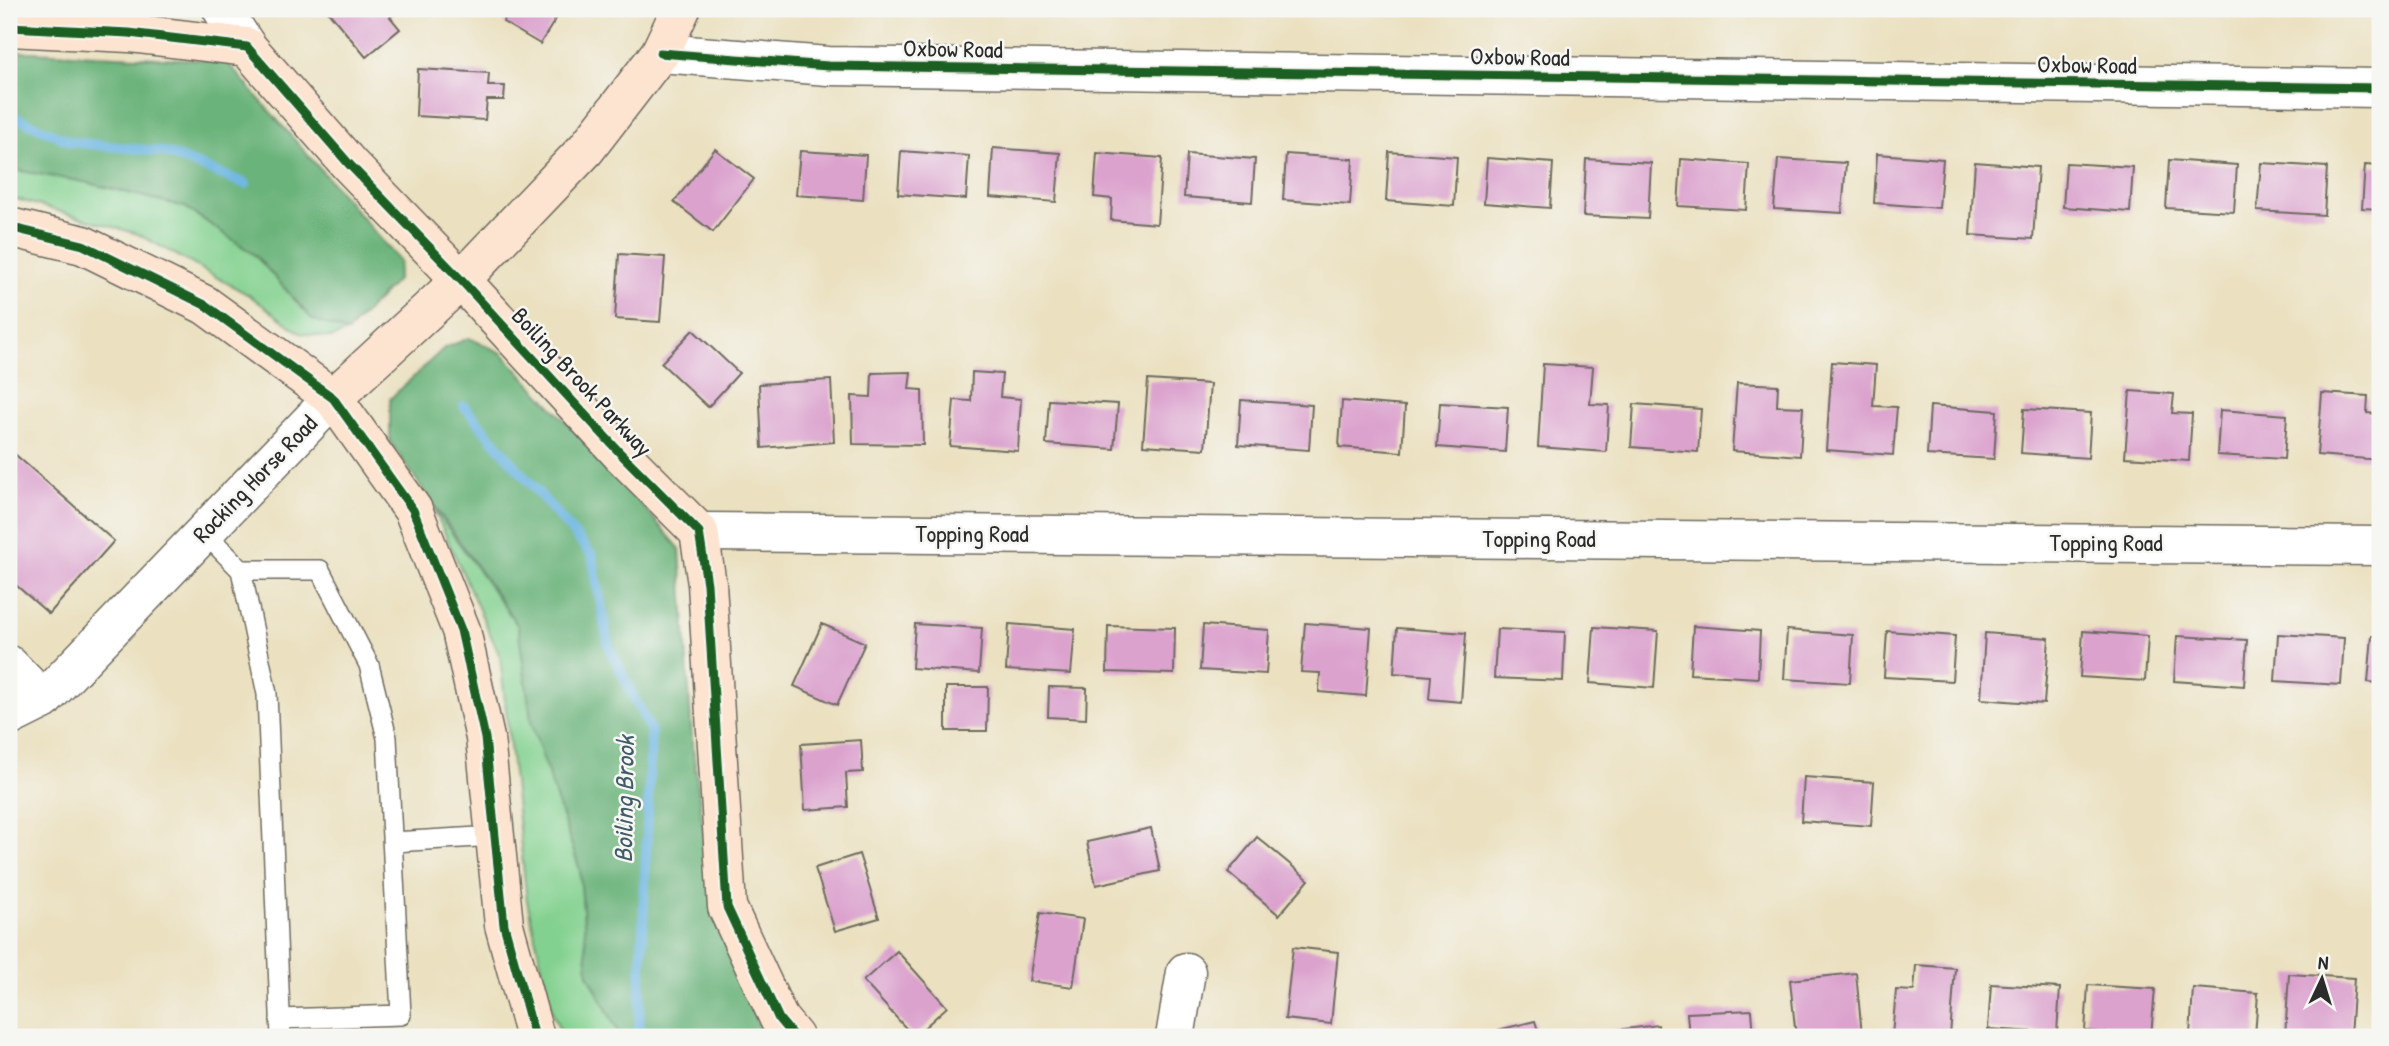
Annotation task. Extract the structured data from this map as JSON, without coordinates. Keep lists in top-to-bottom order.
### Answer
{
  "streets": {
    "street": [
      "Oxbow Road",
      "Boiling Brook Parkway",
      "Rocking Horse Road",
      "Topping Road"
    ]
  },
  "crossings": [
    ["Oxbow Road", "Rocking Horse Road"],
    ["Boiling Brook Parkway", "Rocking Horse Road"],
    ["Boiling Brook Parkway", "Topping Road"]
  ],
  "water": ["Boiling Brook"],
  "north": "top"
}
